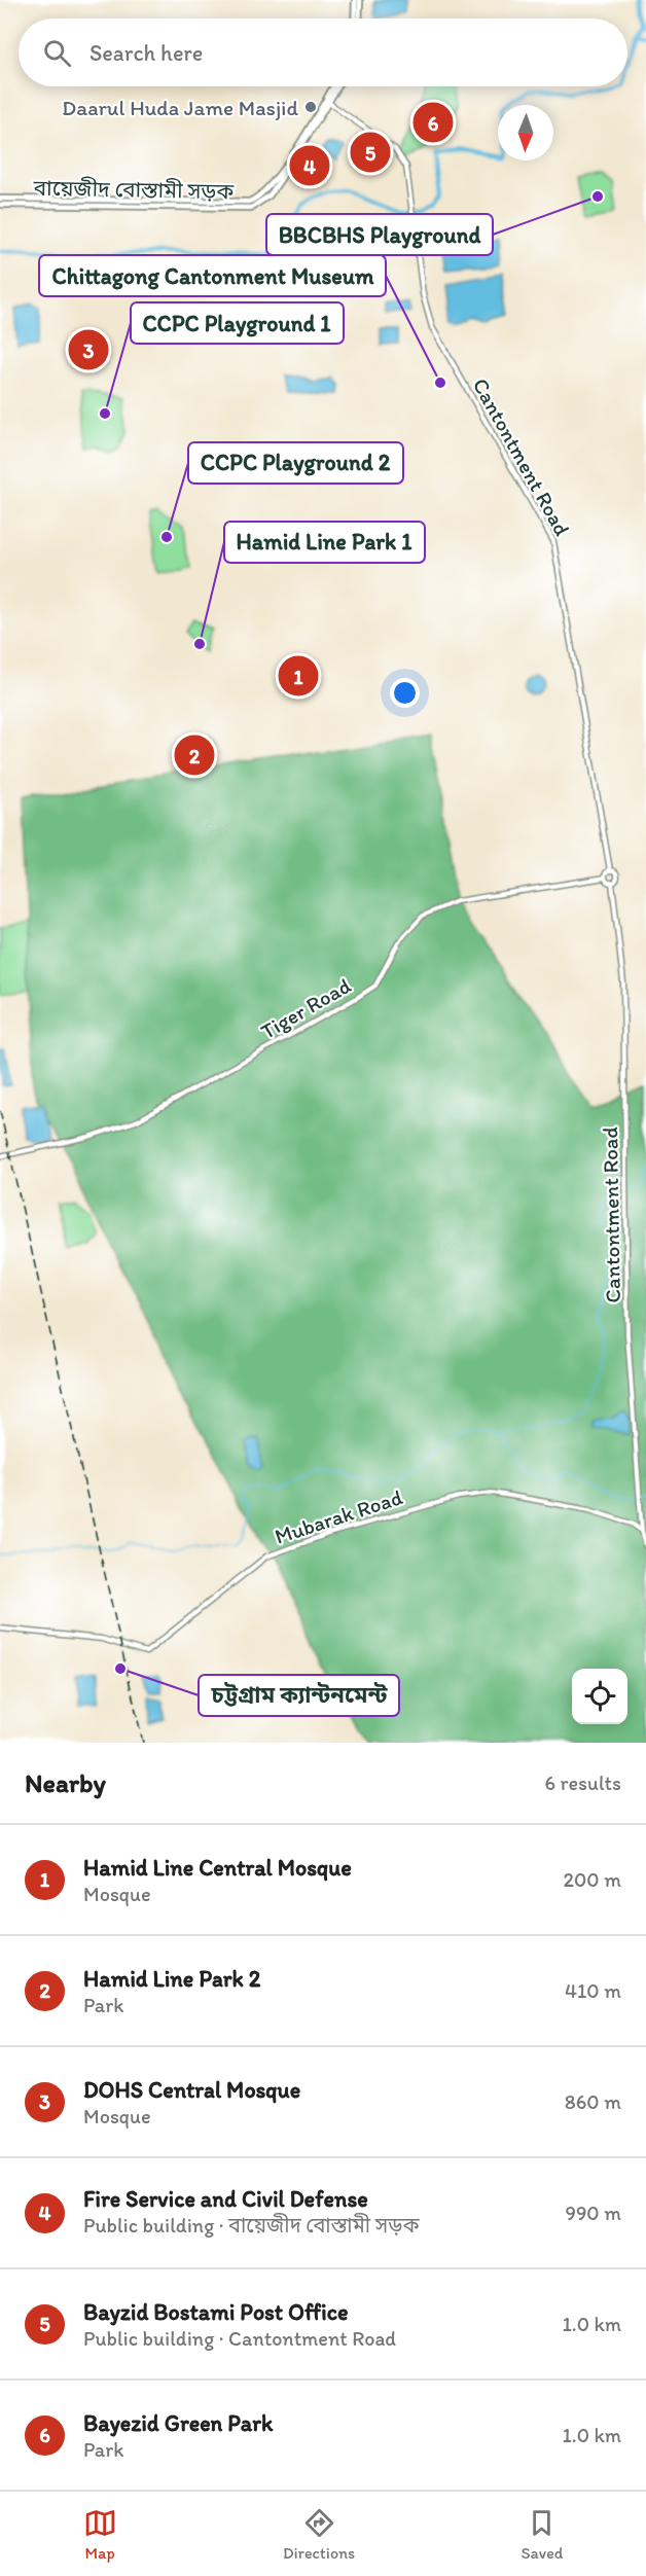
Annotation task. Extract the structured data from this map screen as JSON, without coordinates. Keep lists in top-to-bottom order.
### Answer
{
  "streets": {
    "main road": ["বায়েজীদ বোস্তামী সড়ক"],
    "street": ["Cantontment Road", "Tiger Road", "Mubarak Road"]
  },
  "crossings": [
    ["বায়েজীদ বোস্তামী সড়ক", "Cantontment Road"],
    ["Cantontment Road", "Mubarak Road"]
  ],
  "places": [
    "Daarul Huda Jame Masjid",
    "BBCBHS Playground",
    "Chittagong Cantonment Museum",
    "CCPC Playground 1",
    "CCPC Playground 2",
    "Hamid Line Park 1",
    "চট্টগ্রাম ক্যান্টনমেন্ট"
  ],
  "north": "bottom",
  "page": {
    "search": "Search here",
    "pins": [
      "6",
      "5",
      "4",
      "3",
      "1",
      "2"
    ],
    "heading": ["Nearby", "6 results"],
    "list": [
      {
        "mark": "1",
        "name": "Hamid Line Central Mosque",
        "note": "Mosque",
        "value": "200 m"
      },
      {
        "mark": "2",
        "name": "Hamid Line Park 2",
        "note": "Park",
        "value": "410 m"
      },
      {
        "mark": "3",
        "name": "DOHS Central Mosque",
        "note": "Mosque",
        "value": "860 m"
      },
      {
        "mark": "4",
        "name": "Fire Service and Civil Defense",
        "note": "Public building · বায়েজীদ বোস্তামী সড়ক",
        "value": "990 m"
      },
      {
        "mark": "5",
        "name": "Bayzid Bostami Post Office",
        "note": "Public building · Cantontment Road",
        "value": "1.0 km"
      },
      {
        "mark": "6",
        "name": "Bayezid Green Park",
        "note": "Park",
        "value": "1.0 km"
      }
    ],
    "nav": ["Map", "Directions", "Saved"]
  }
}
